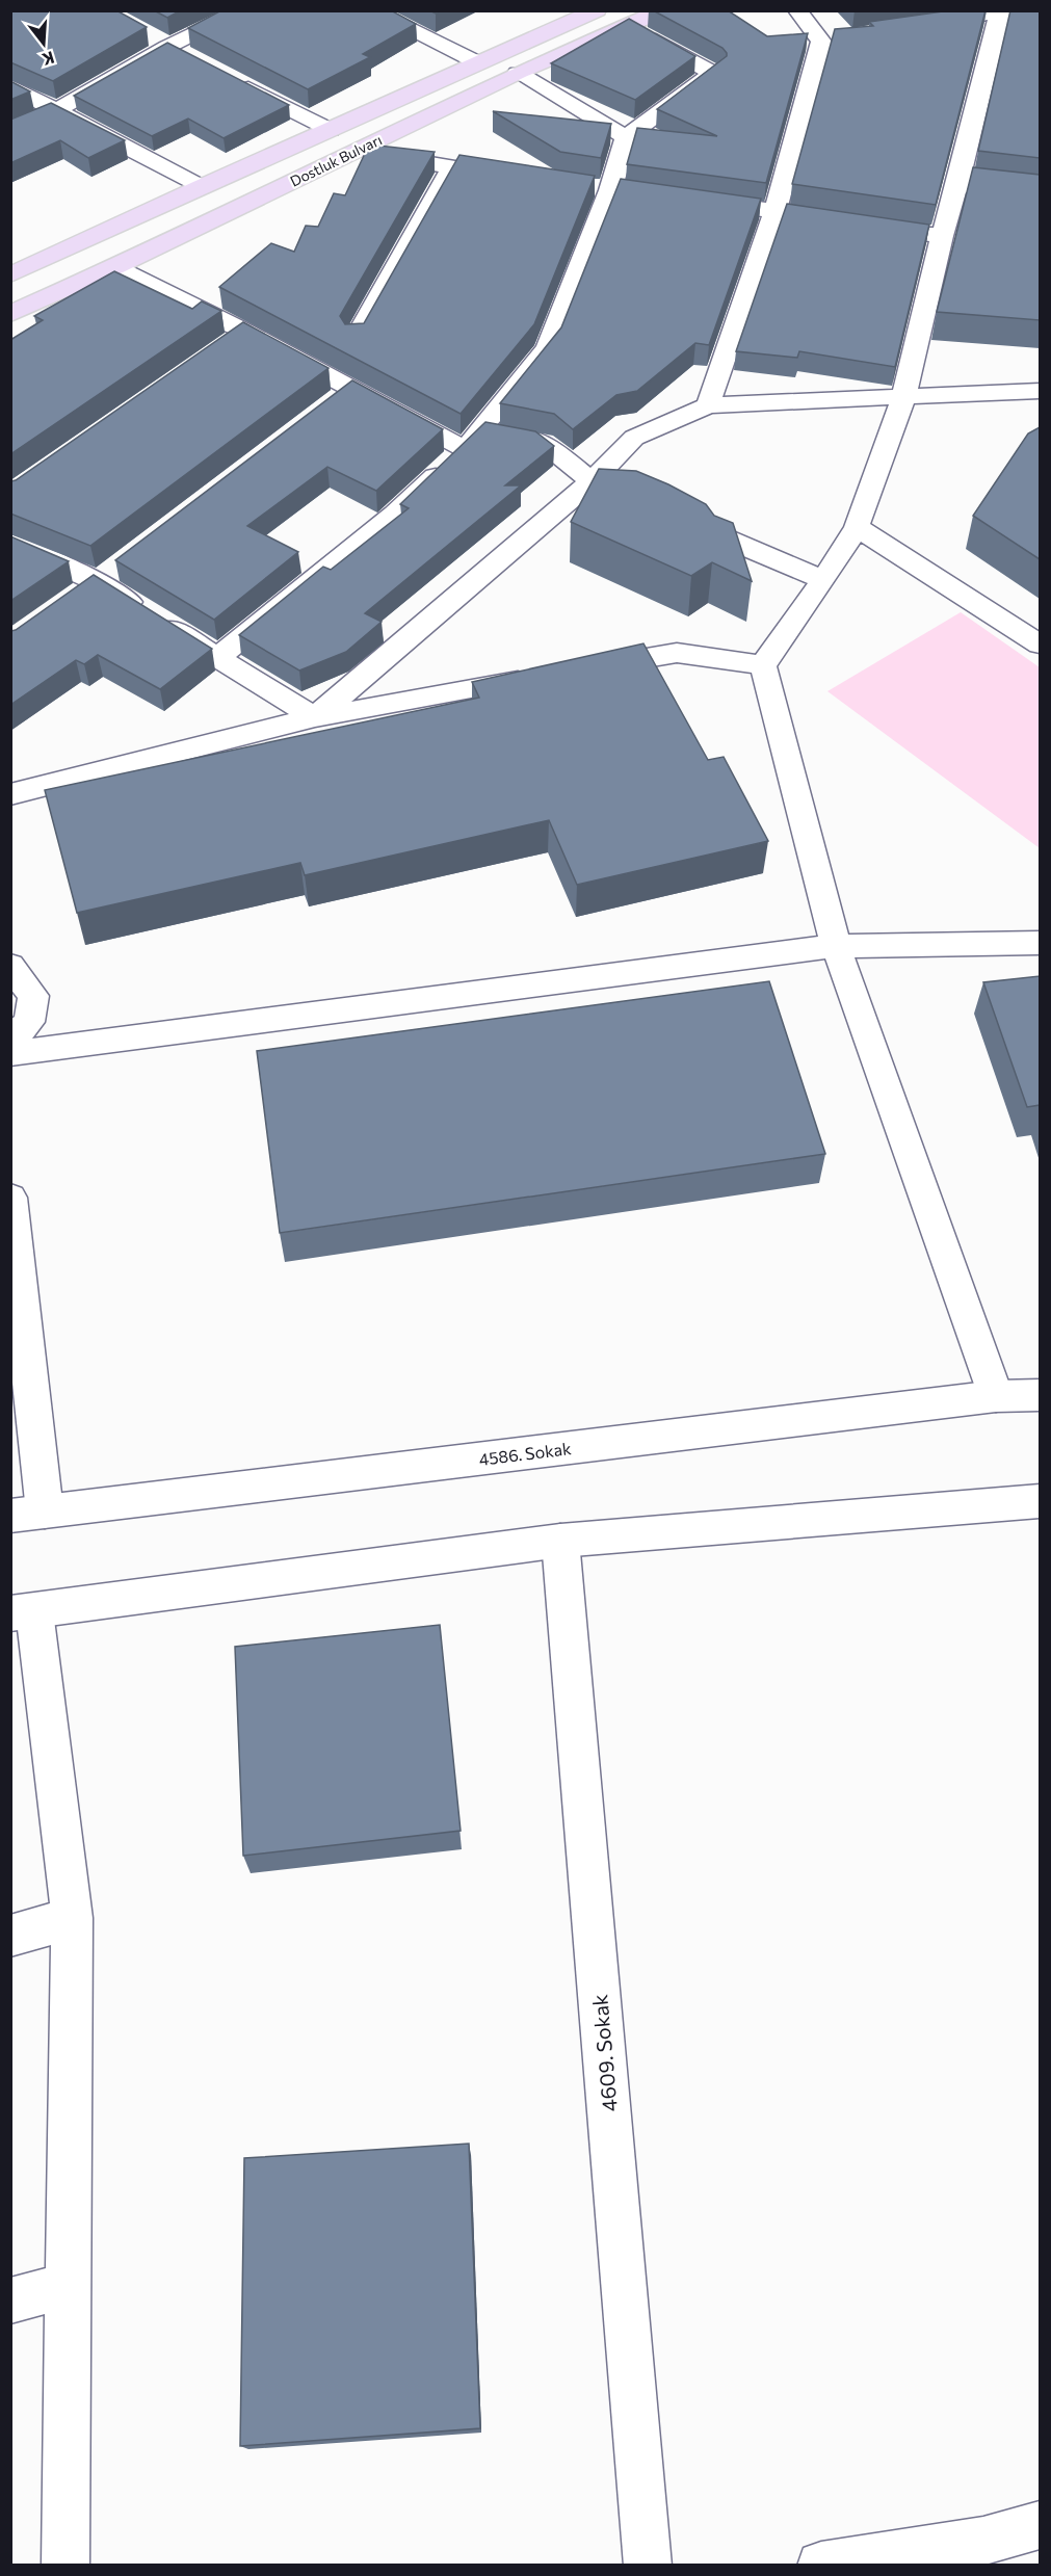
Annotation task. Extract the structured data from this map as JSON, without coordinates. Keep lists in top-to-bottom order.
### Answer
{
  "streets": {
    "main road": ["Dostluk Bulvarı"],
    "street": ["4586. Sokak", "4609. Sokak"]
  },
  "north": "bottom"
}
